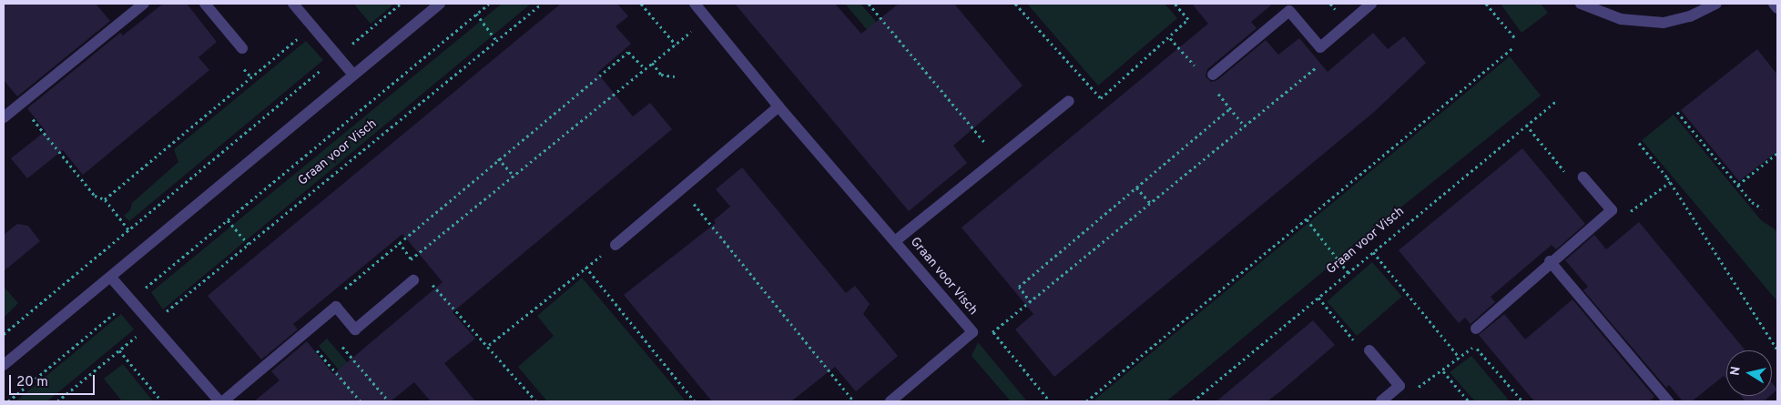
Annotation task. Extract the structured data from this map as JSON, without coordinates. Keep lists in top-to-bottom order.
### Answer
{
  "streets": {
    "street": ["Graan voor Visch"]
  },
  "scale_bar": "20 m",
  "north": "left"
}
